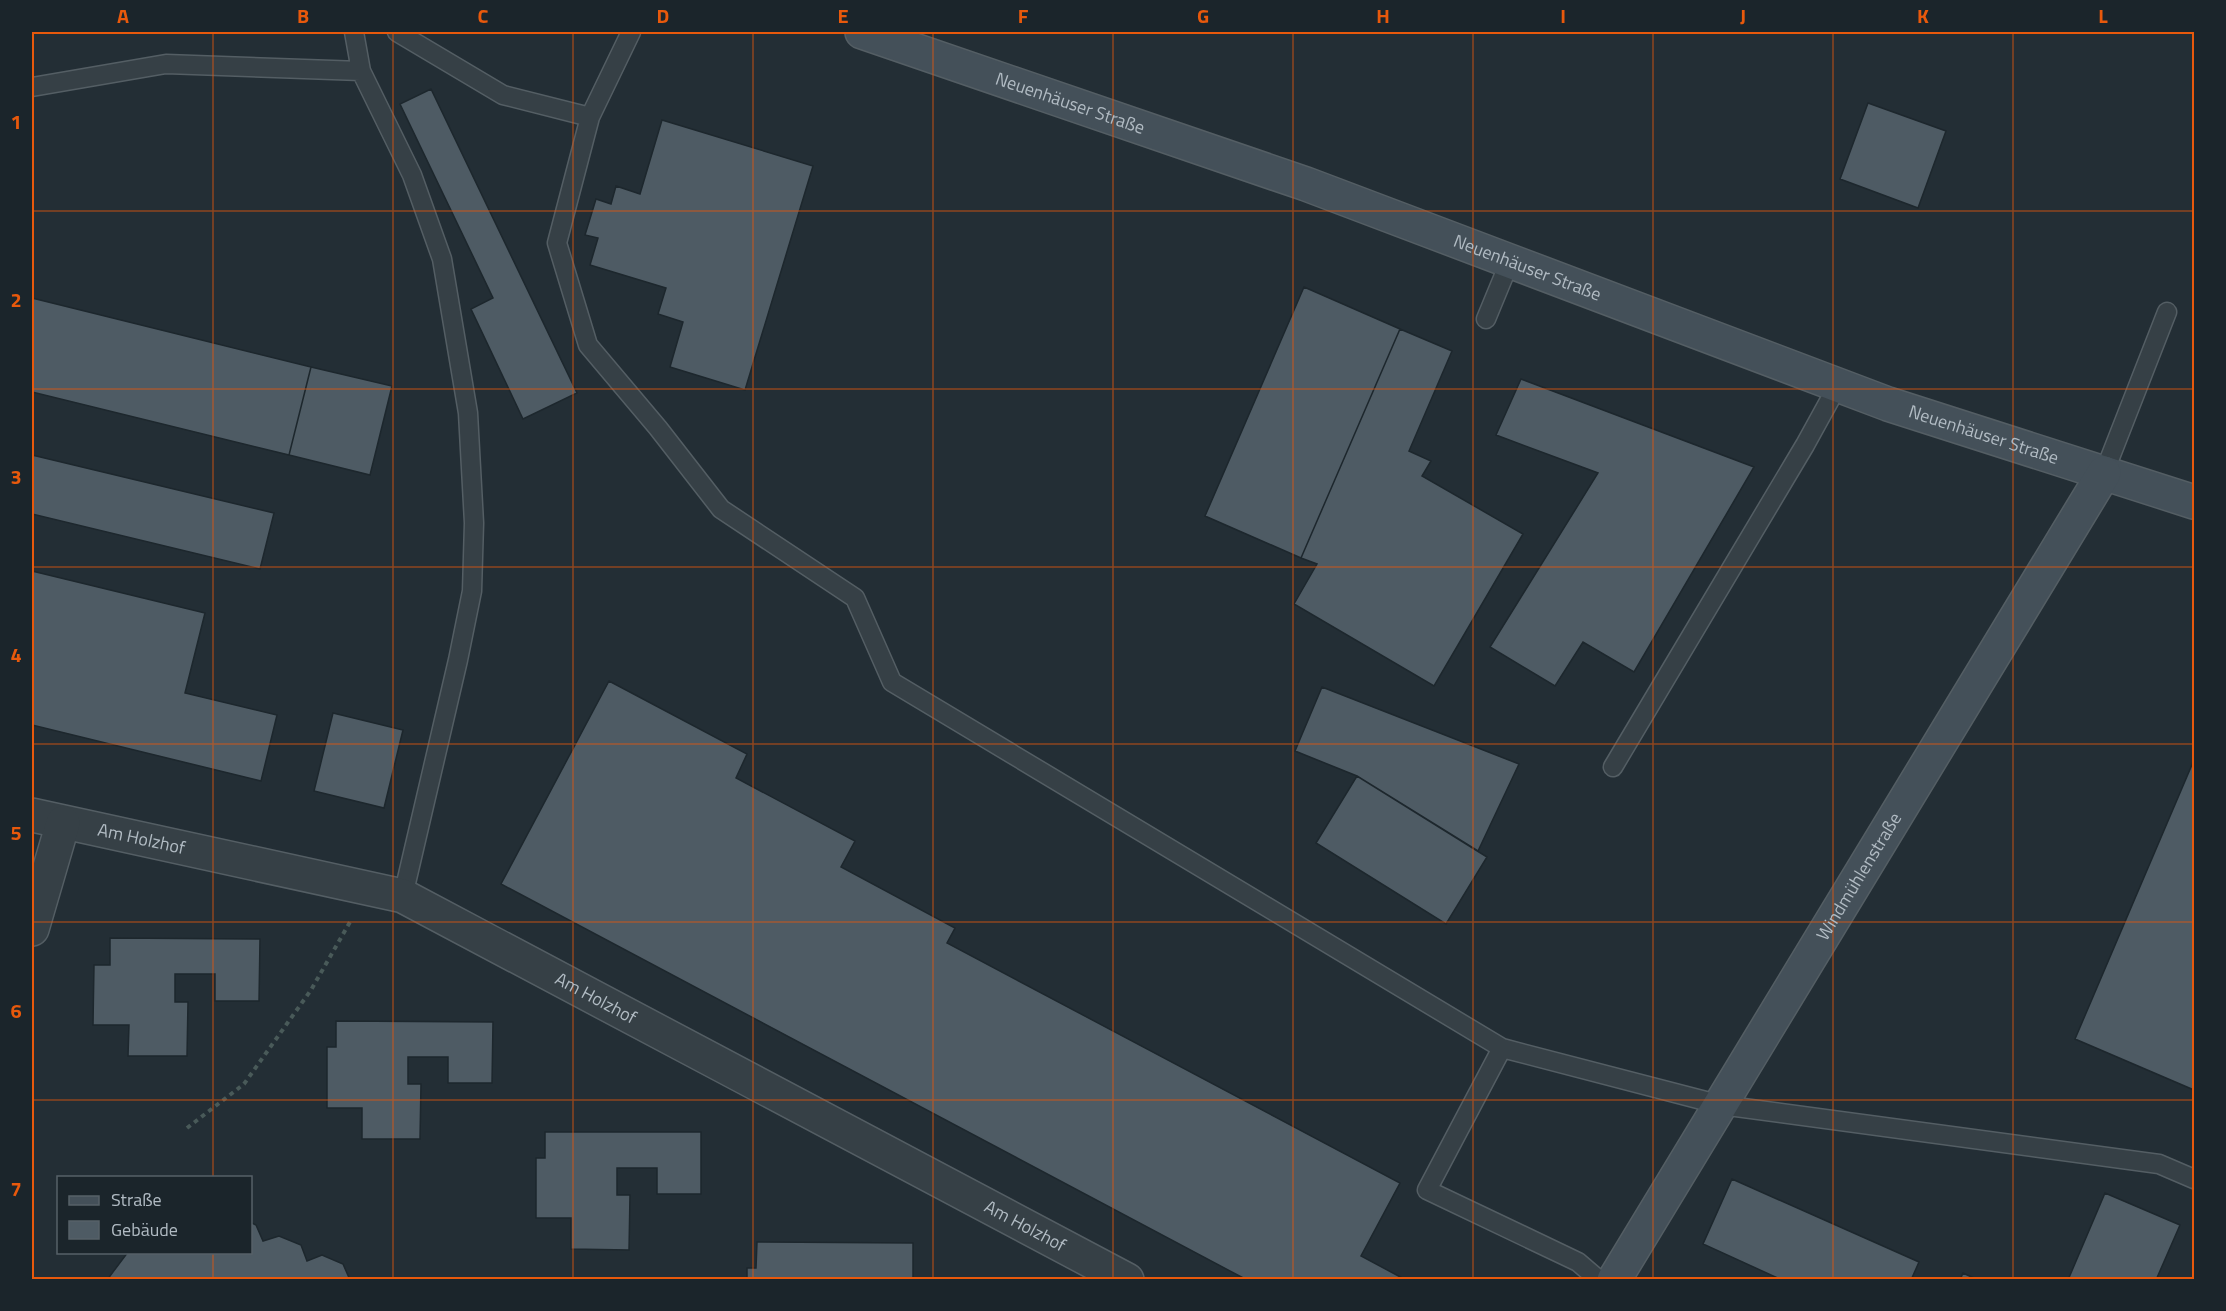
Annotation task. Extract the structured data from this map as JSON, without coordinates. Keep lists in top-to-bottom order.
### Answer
{
  "streets": {
    "street": ["Neuenhäuser Straße", "Am Holzhof", "Windmühlenstraße"]
  },
  "crossings": [
    ["Neuenhäuser Straße", "Windmühlenstraße"]
  ],
  "legend": ["Straße", "Gebäude"],
  "grid": {
    "columns": [
      "A",
      "B",
      "C",
      "D",
      "E",
      "F",
      "G",
      "H",
      "I",
      "J",
      "K",
      "L"
    ],
    "rows": [
      "1",
      "2",
      "3",
      "4",
      "5",
      "6",
      "7"
    ]
  }
}
